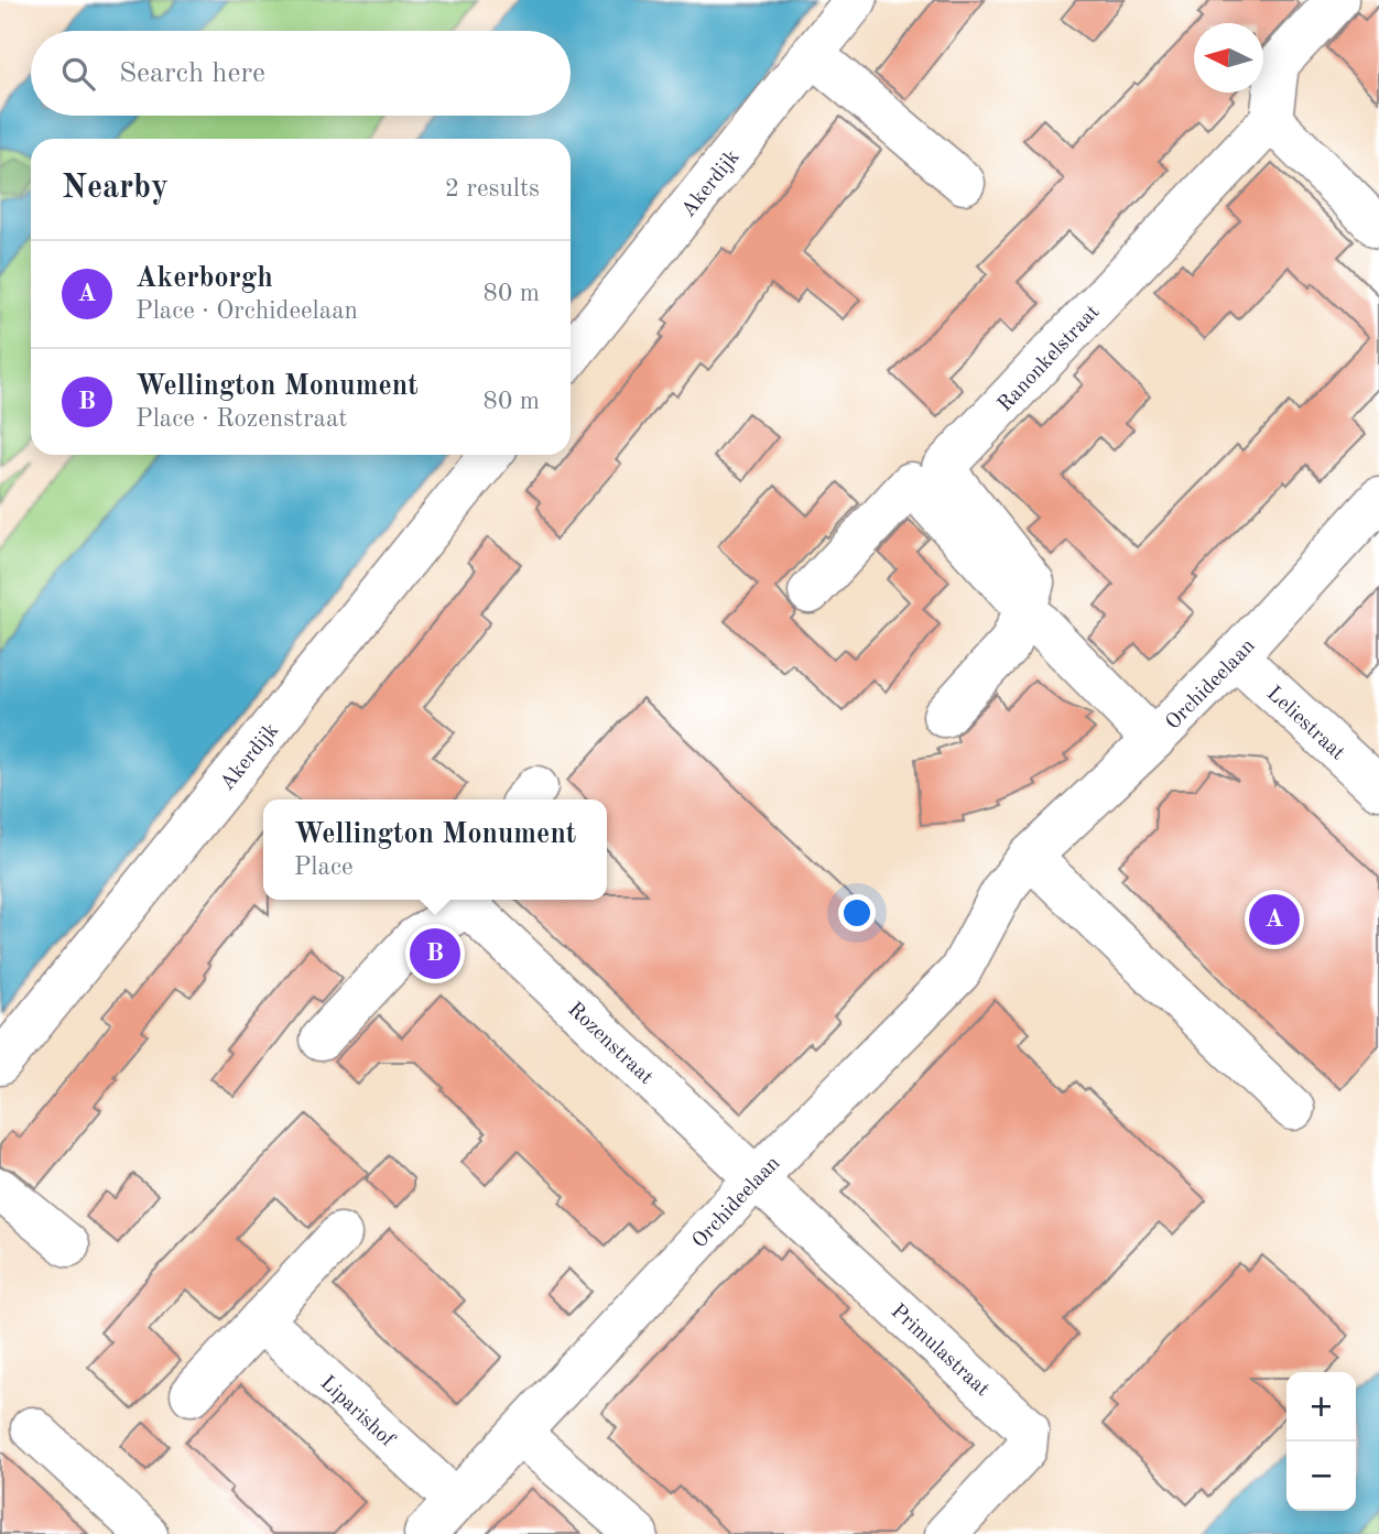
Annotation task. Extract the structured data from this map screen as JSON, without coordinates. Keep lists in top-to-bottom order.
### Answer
{
  "streets": {
    "street": [
      "Akerdijk",
      "Ranonkelstraat",
      "Orchideelaan",
      "Leliestraat",
      "Rozenstraat",
      "Primulastraat",
      "Liparishof"
    ]
  },
  "crossings": [
    ["Orchideelaan", "Leliestraat"],
    ["Orchideelaan", "Rozenstraat"],
    ["Orchideelaan", "Primulastraat"],
    ["Orchideelaan", "Liparishof"],
    ["Rozenstraat", "Primulastraat"]
  ],
  "north": "left",
  "page": {
    "search": "Search here",
    "heading": ["Nearby", "2 results"],
    "list": [
      {
        "mark": "A",
        "name": "Akerborgh",
        "note": "Place · Orchideelaan",
        "value": "80 m"
      },
      {
        "mark": "B",
        "name": "Wellington Monument",
        "note": "Place · Rozenstraat",
        "value": "80 m"
      }
    ],
    "popup": ["Wellington Monument", "Place"],
    "pins": ["A", "B"],
    "map_buttons": ["+", "−"]
  }
}
